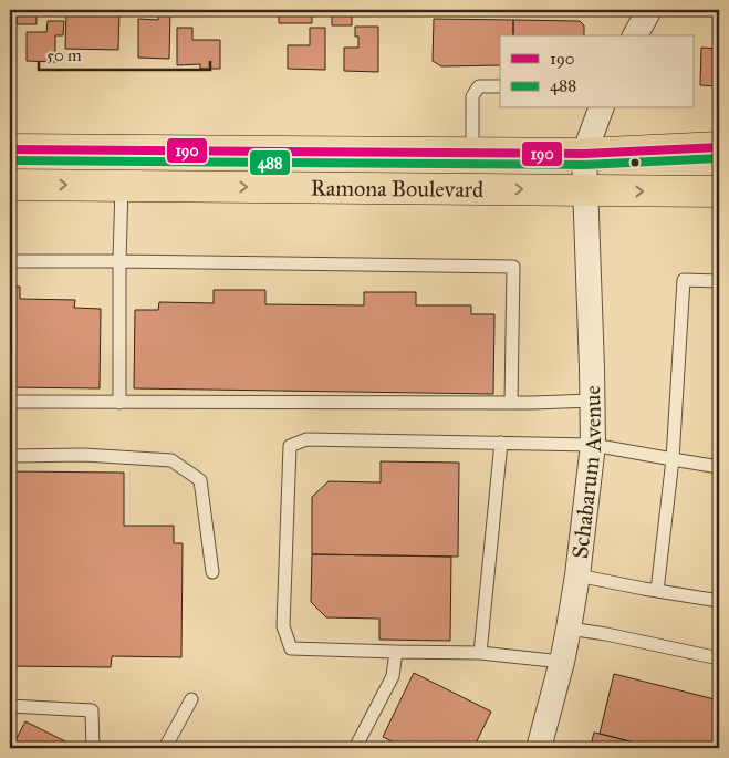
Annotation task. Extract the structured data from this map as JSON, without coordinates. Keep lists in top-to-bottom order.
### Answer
{
  "streets": {
    "main road": ["Ramona Boulevard"],
    "street": ["Schabarum Avenue"]
  },
  "crossings": [
    ["Ramona Boulevard", "Schabarum Avenue"]
  ],
  "lines": ["transit line 190", "transit line 488"],
  "legend": ["190", "488"],
  "scale_bar": "50 m"
}
